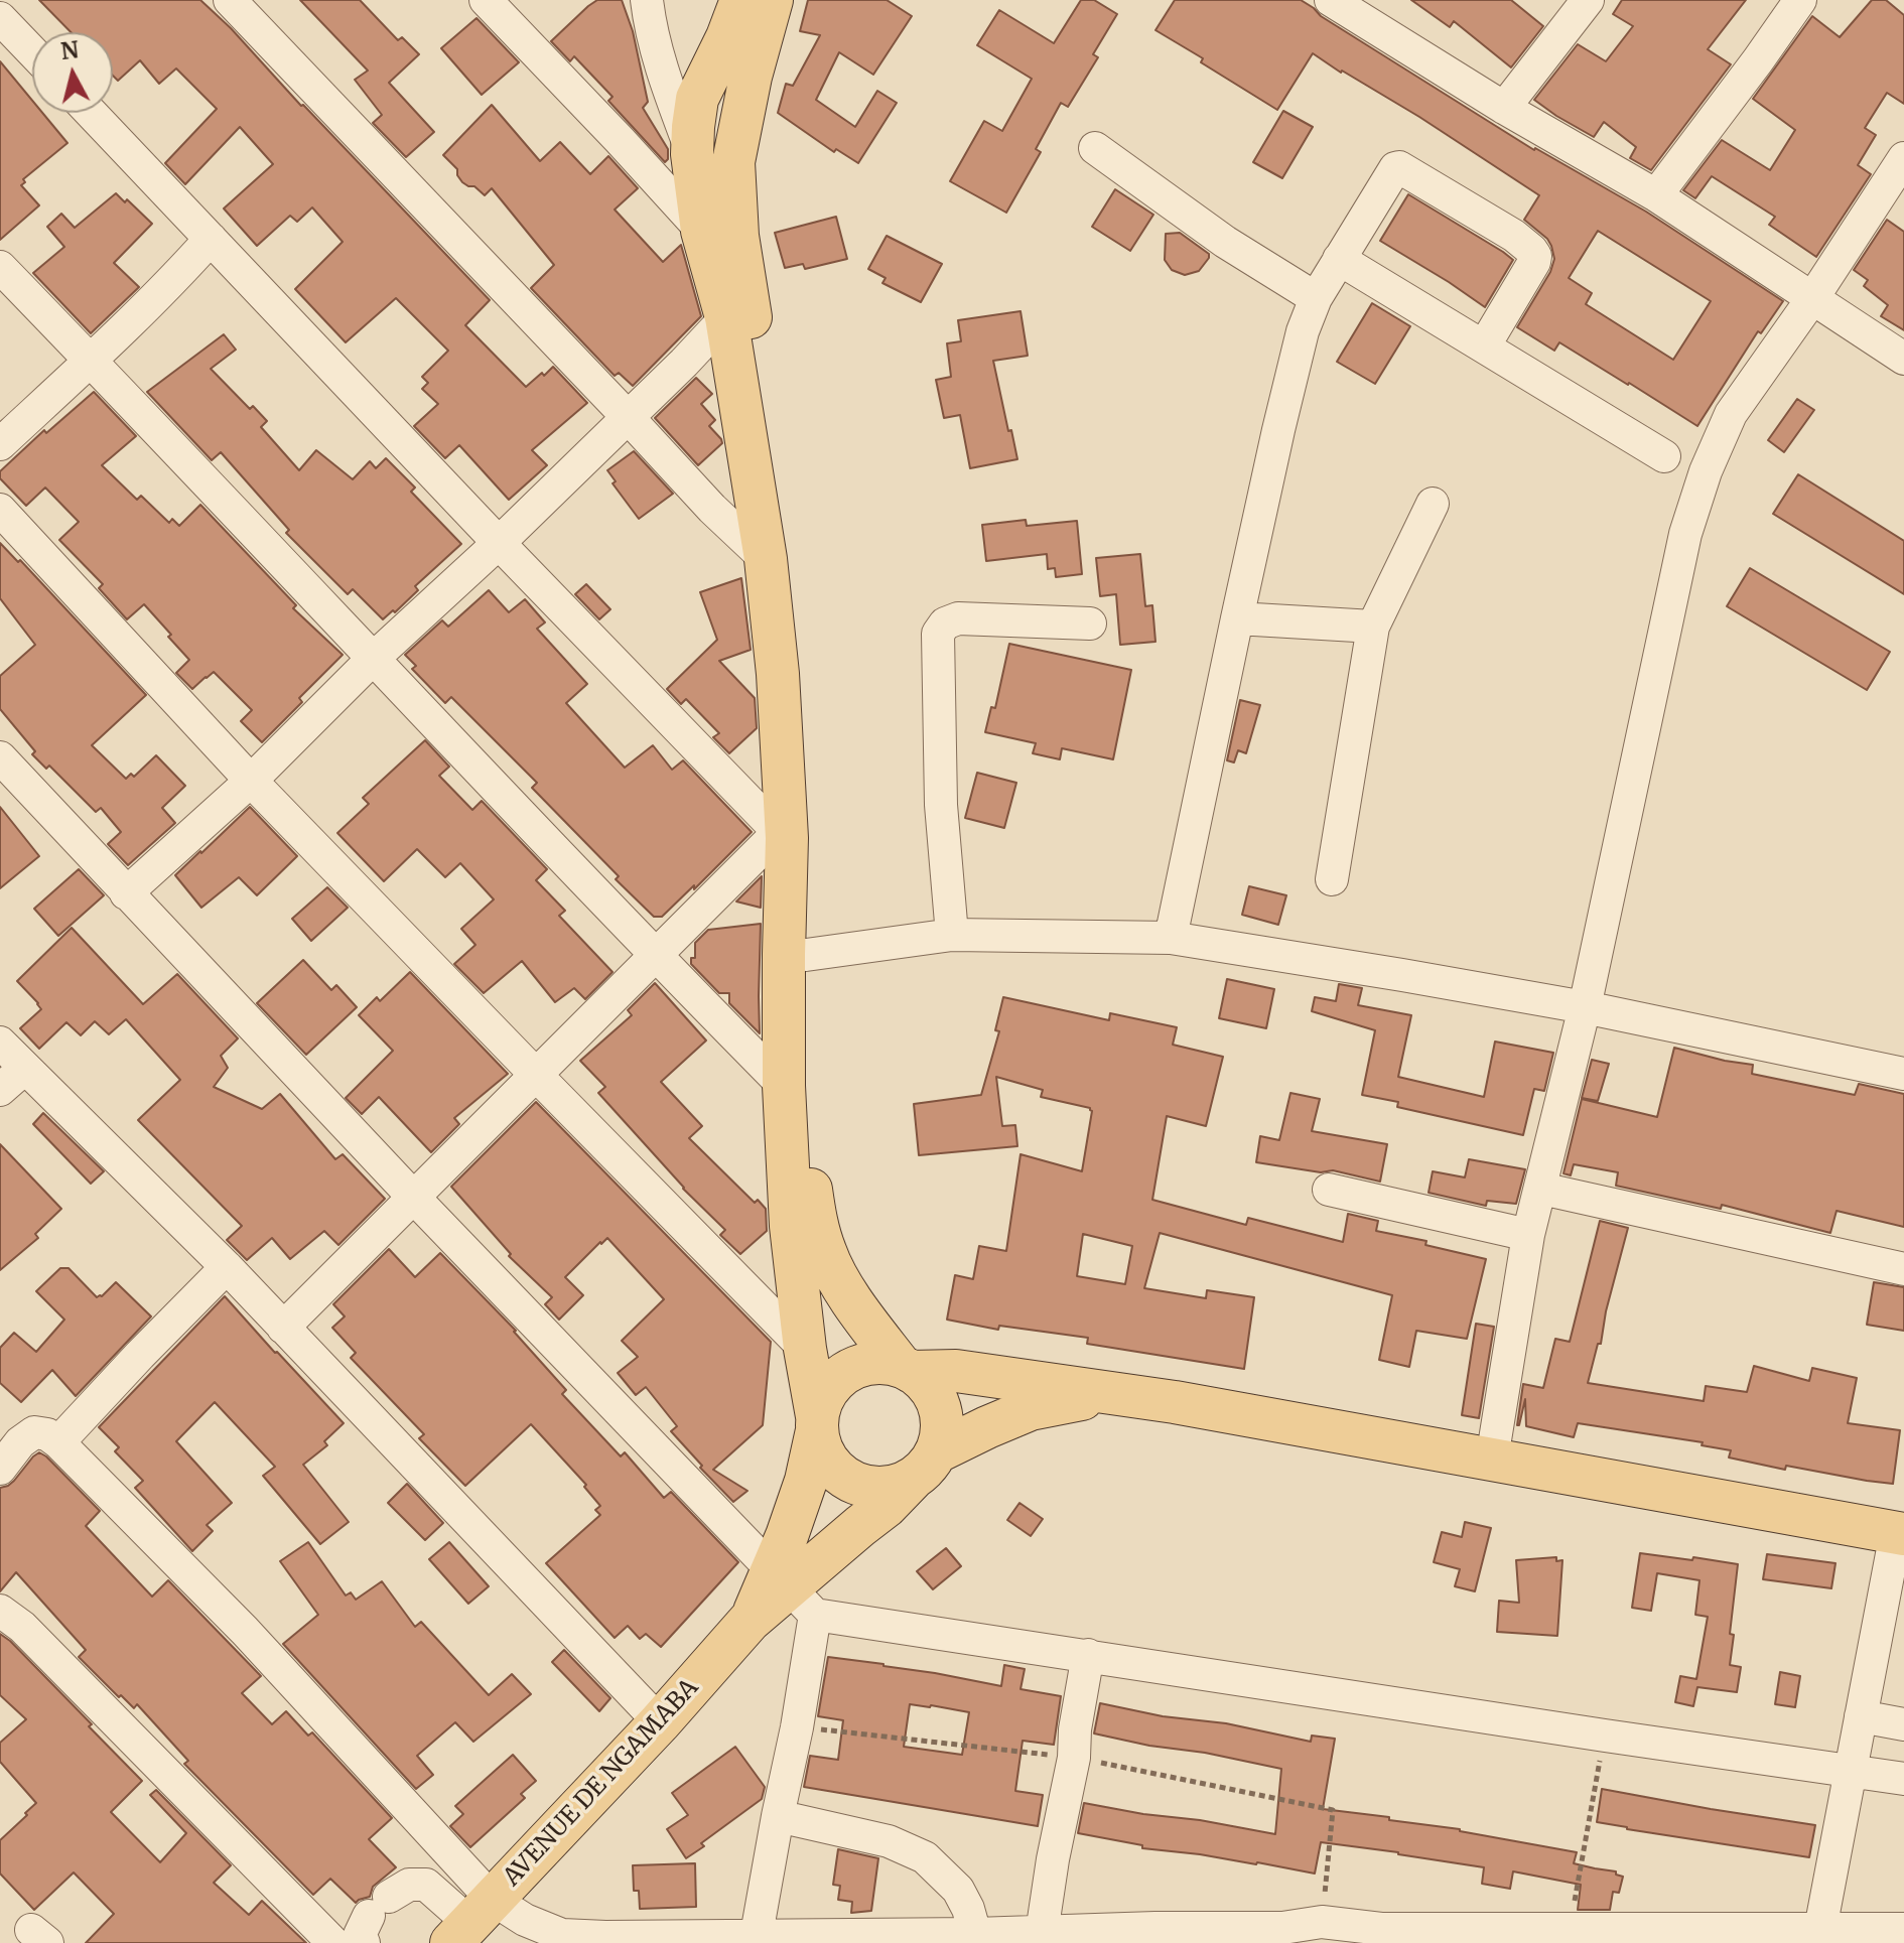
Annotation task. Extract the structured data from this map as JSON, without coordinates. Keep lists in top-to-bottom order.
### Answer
{
  "streets": {
    "main road": ["AVENUE DE NGAMABA"]
  },
  "north": "top"
}
